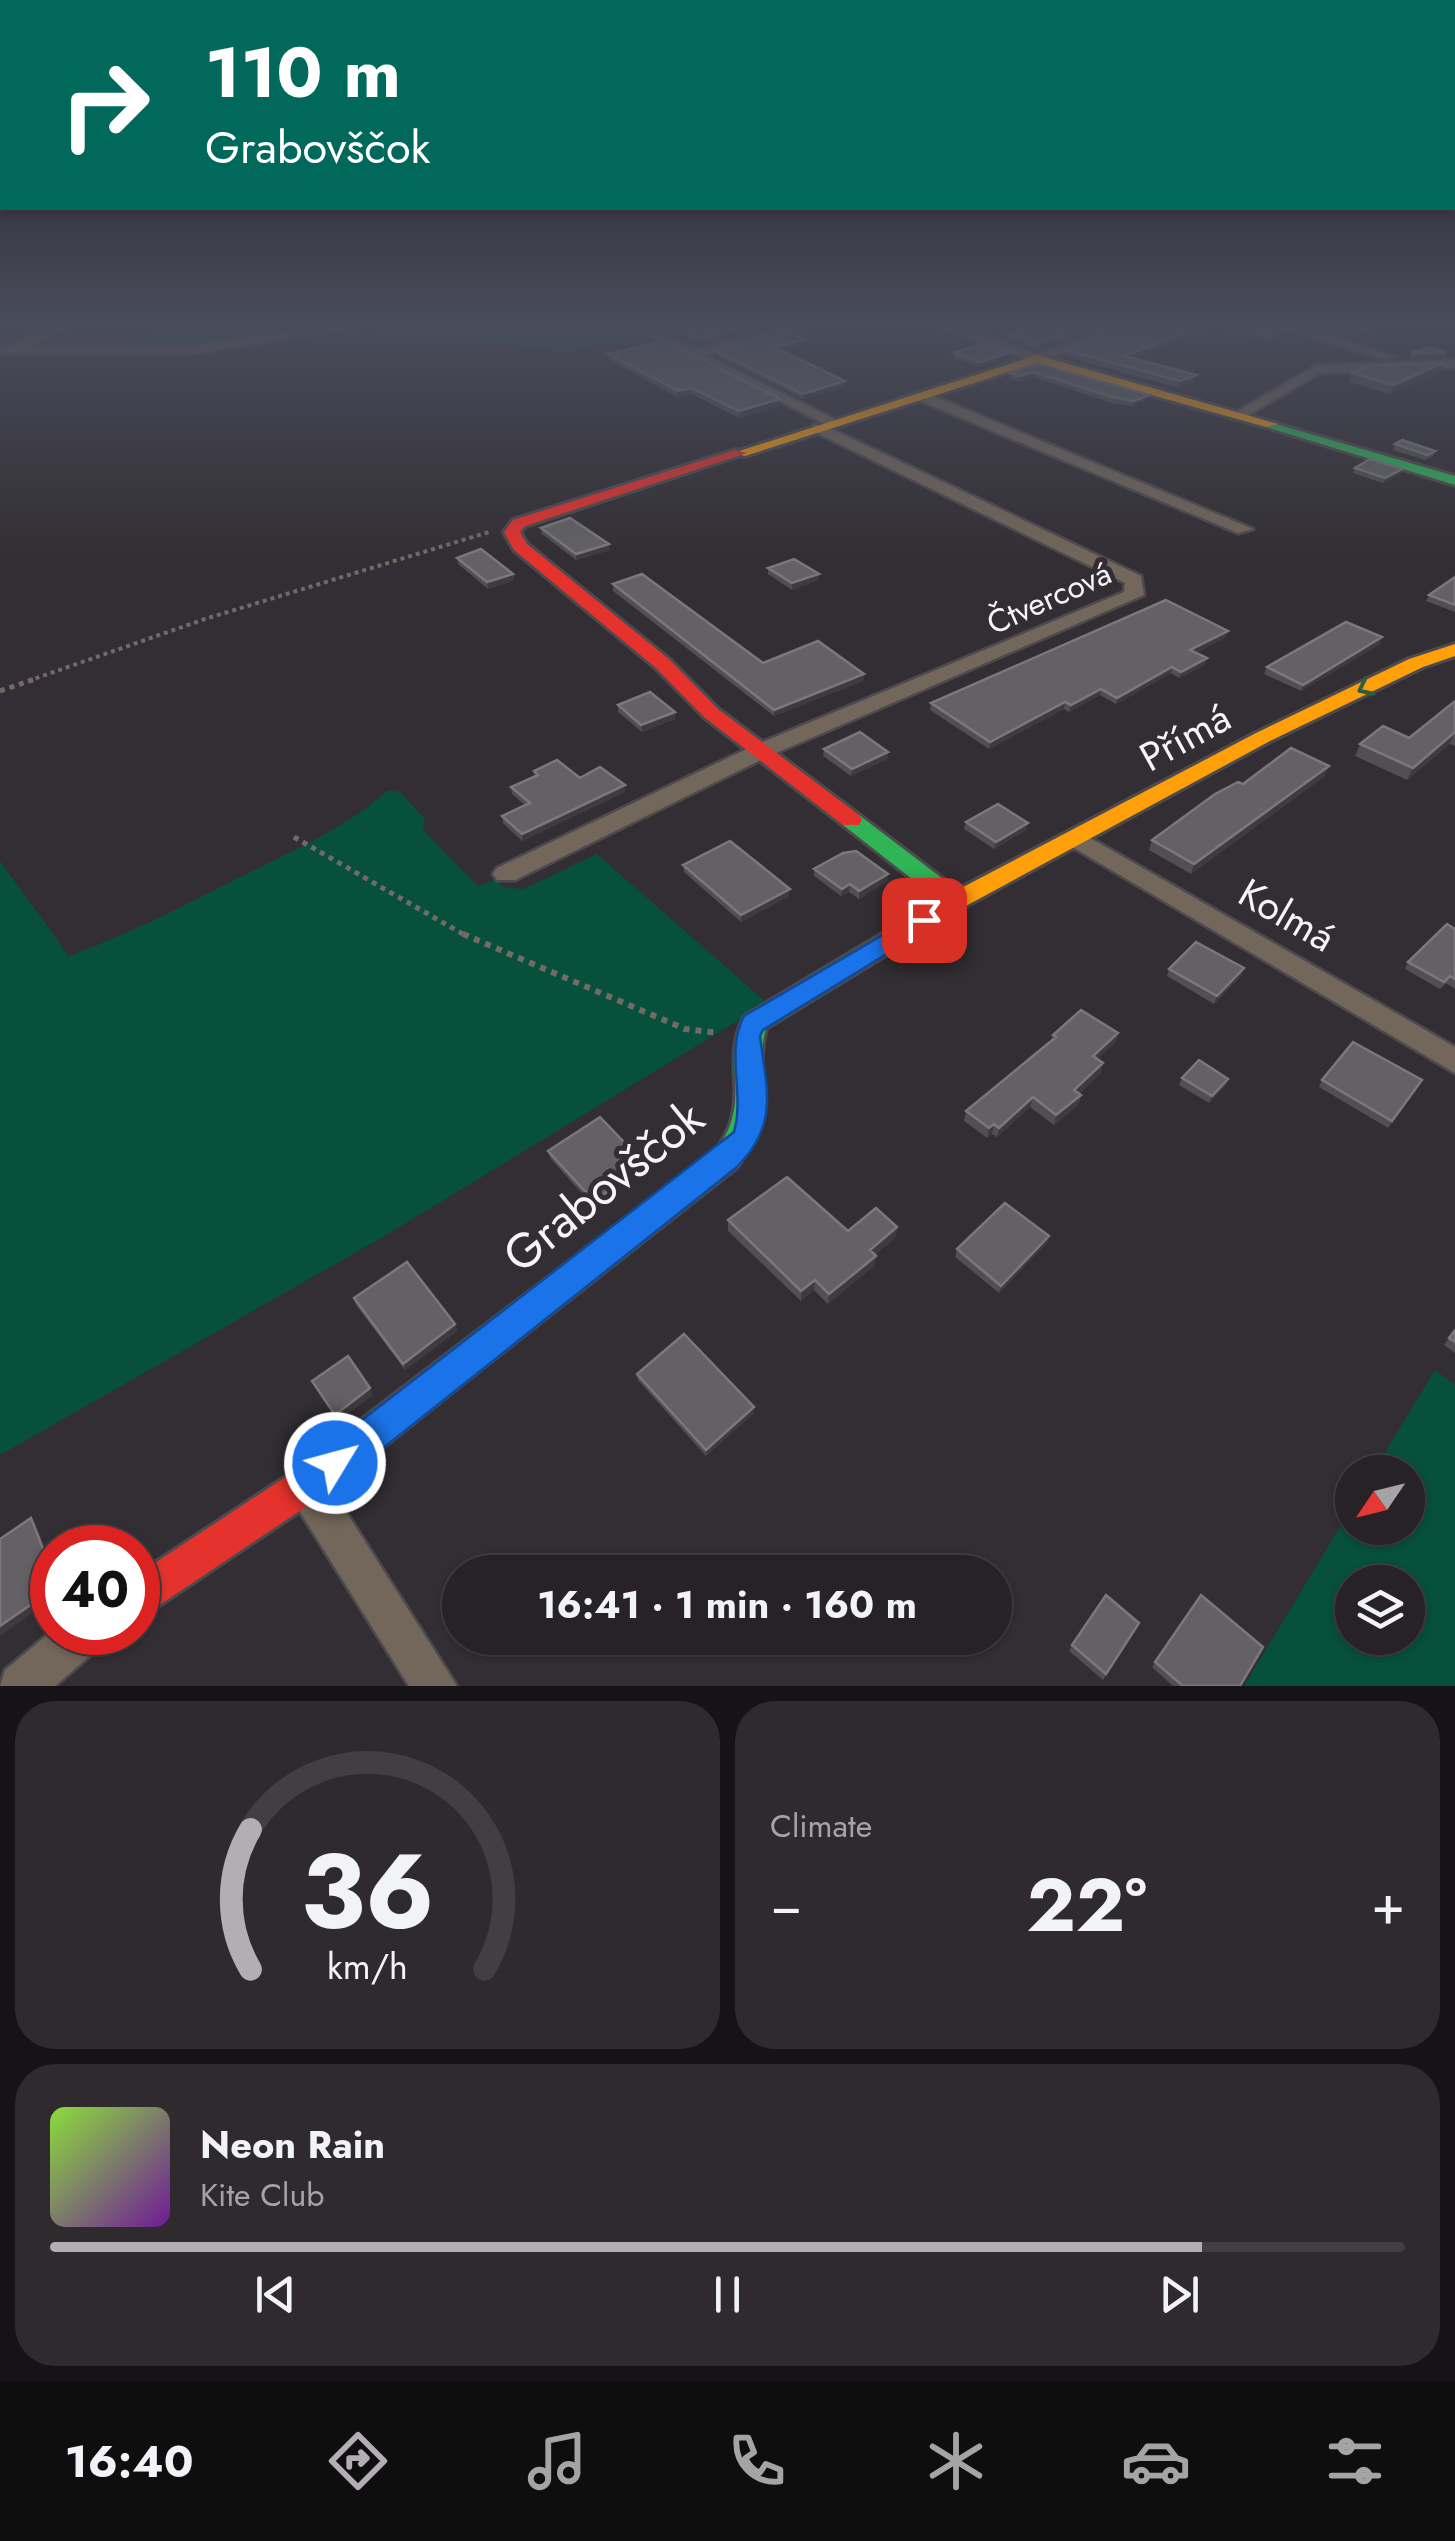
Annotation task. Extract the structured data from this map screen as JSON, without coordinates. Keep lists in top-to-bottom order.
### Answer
{
  "streets": {
    "street": [
      "Čtvercová",
      "Přímá",
      "Kolmá",
      "Grabovščok"
    ]
  },
  "crossings": [
    ["Přímá", "Kolmá"]
  ],
  "one_way": ["Přímá"],
  "north": "bottom left",
  "page": {
    "turn": ["110 m", "Grabovščok"],
    "limit": "40",
    "trip": "16:41 · 1 min · 160 m",
    "tile": "Climate",
    "heat": ["−", "22°", "+"],
    "song": ["Neon Rain", "Kite Club"],
    "tabs": "16:40",
    "gauge": ["36", "km/h"]
  }
}
